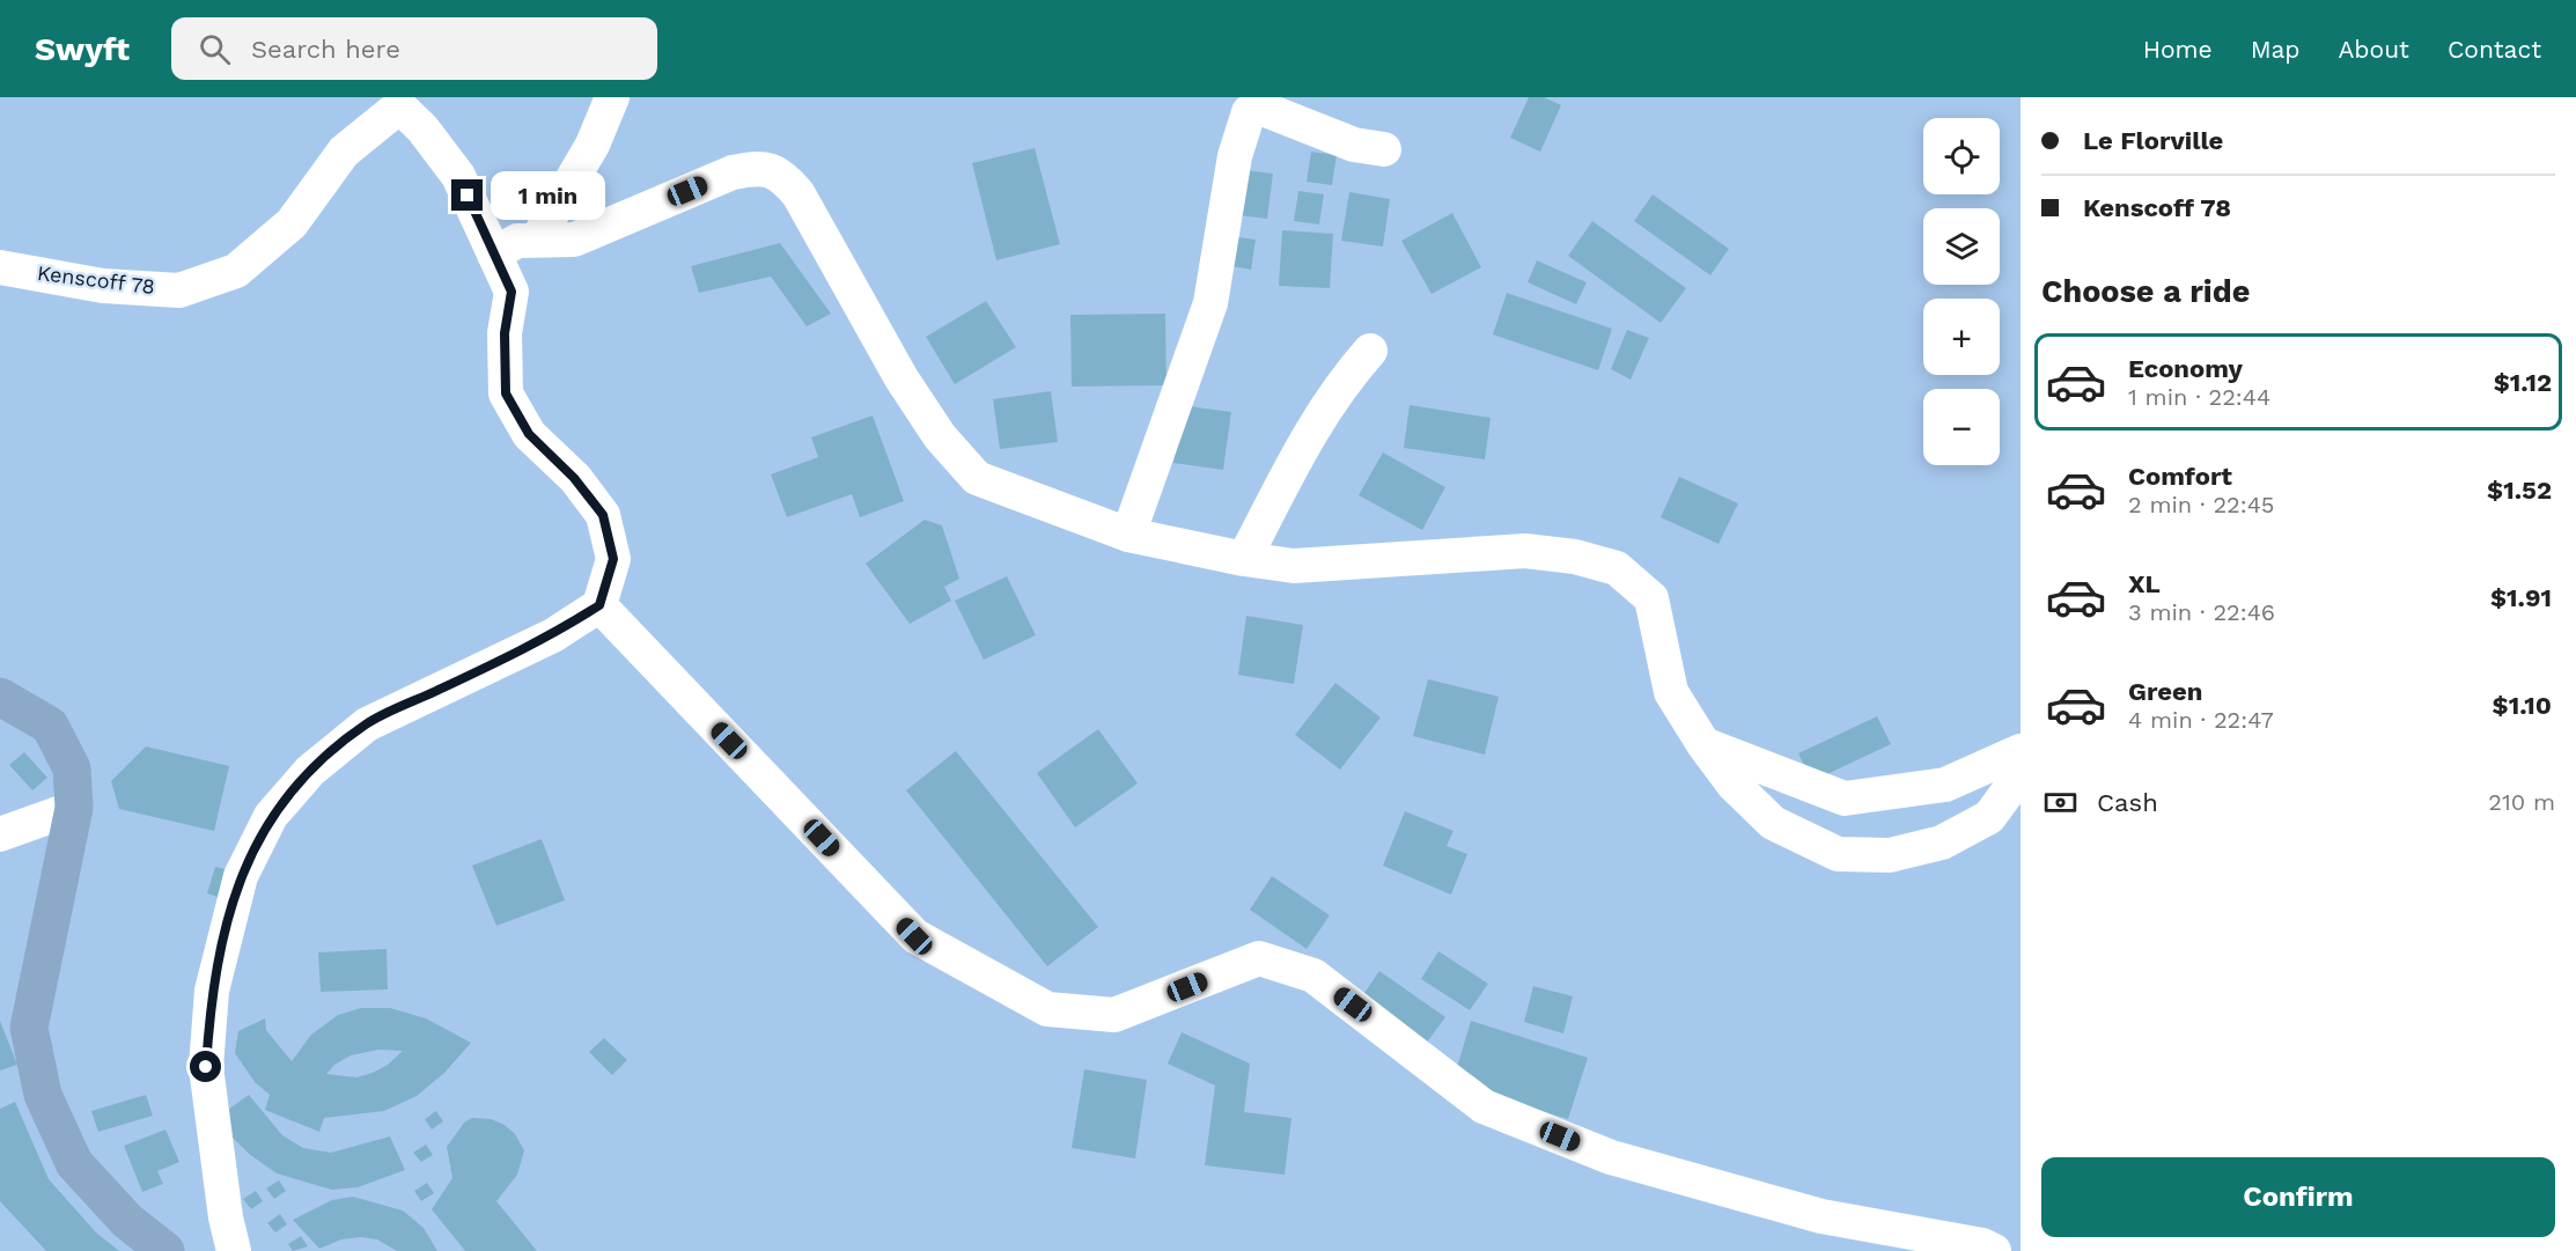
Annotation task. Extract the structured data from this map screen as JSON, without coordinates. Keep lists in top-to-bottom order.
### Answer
{
  "streets": {
    "street": ["Kenscoff 78"]
  },
  "page": {
    "header": "Swyft",
    "search": "Search here",
    "nav": [
      "Home",
      "Map",
      "About",
      "Contact"
    ],
    "banner": ["Le Florville", "Kenscoff 78"],
    "map_buttons": ["+", "−"],
    "bubble": "1 min",
    "heading": "Choose a ride",
    "list": [
      {
        "name": "Economy",
        "note": "1 min · 22:44",
        "value": "$1.12"
      },
      {
        "name": "Comfort",
        "note": "2 min · 22:45",
        "value": "$1.52"
      },
      {
        "name": "XL",
        "note": "3 min · 22:46",
        "value": "$1.91"
      },
      {
        "name": "Green",
        "note": "4 min · 22:47",
        "value": "$1.10"
      }
    ],
    "pay": ["Cash", "210 m"],
    "buttons": "Confirm"
  }
}
